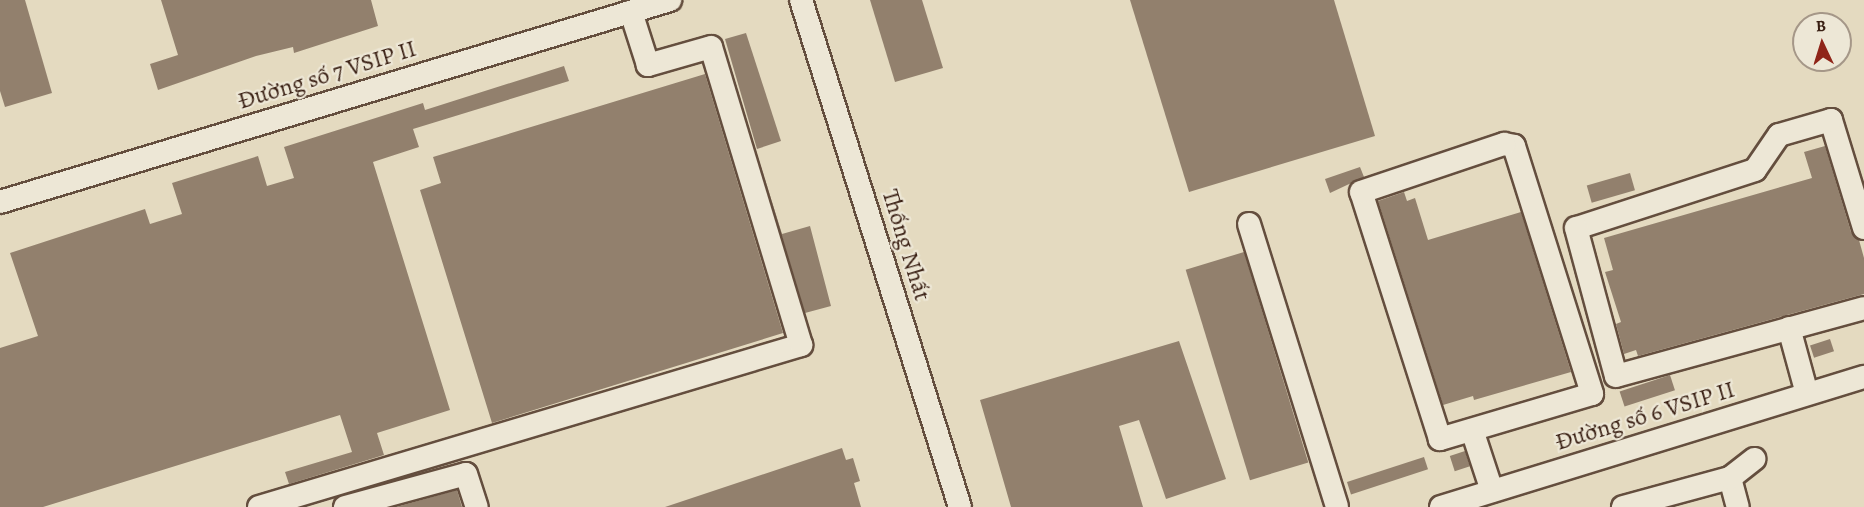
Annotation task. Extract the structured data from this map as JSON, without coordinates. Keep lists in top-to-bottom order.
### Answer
{
  "streets": {
    "street": ["Đường số 7 VSIP II", "Thống Nhất", "Đường số 6 VSIP II"]
  },
  "north": "top"
}
